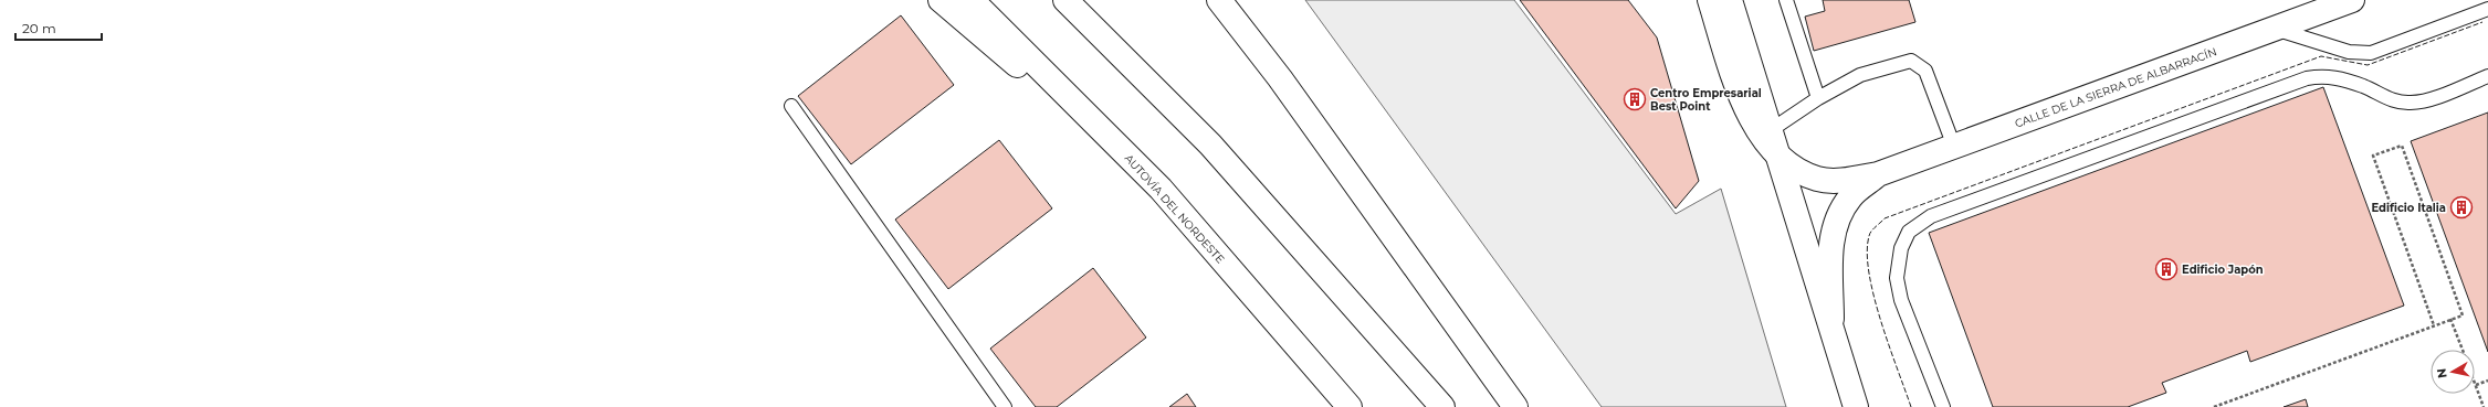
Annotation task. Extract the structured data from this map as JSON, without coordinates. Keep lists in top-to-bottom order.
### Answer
{
  "streets": {
    "main road": ["CALLE DE LA SIERRA DE ALBARRACÍN", "AUTOVÍA DEL NORDESTE"]
  },
  "places": {
    "building": ["Centro Empresarial Best Point", "Edificio Italia", "Edificio Japón"]
  },
  "scale_bar": "20 m",
  "north": "left"
}
